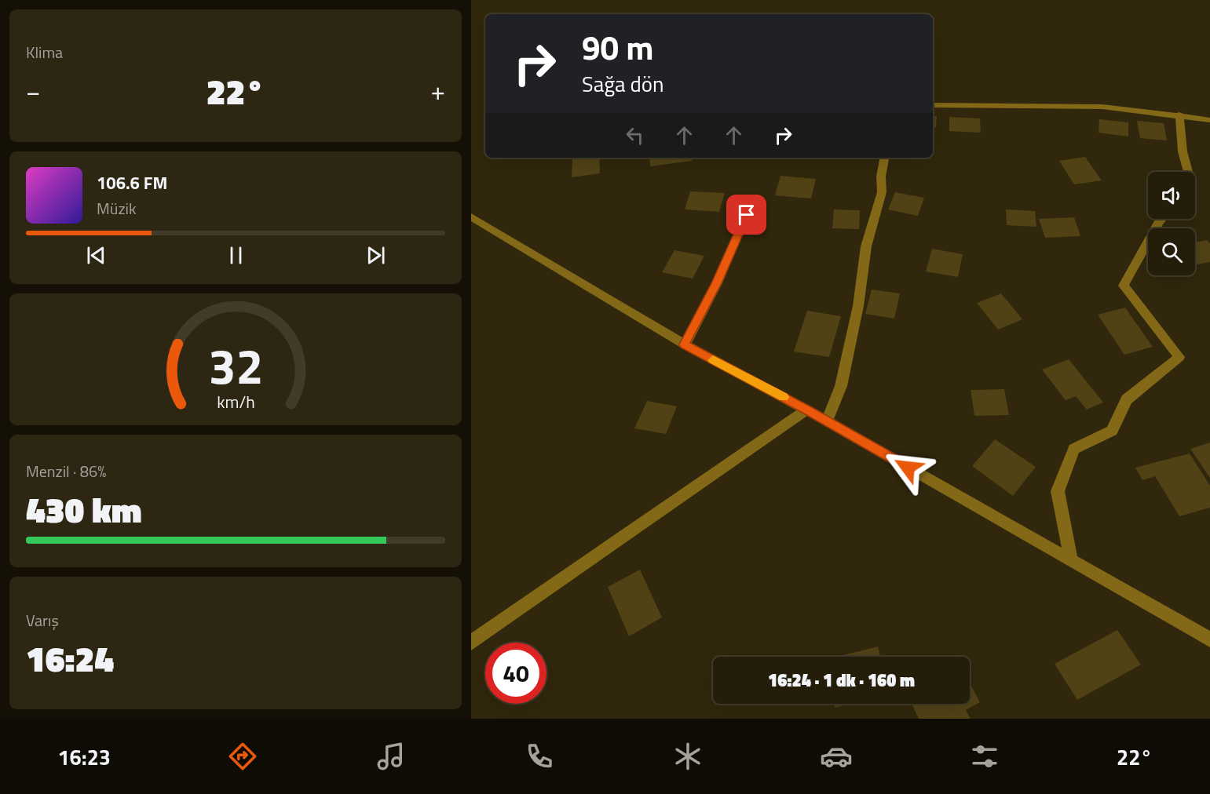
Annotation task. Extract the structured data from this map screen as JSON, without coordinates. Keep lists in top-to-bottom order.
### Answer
{
  "page": {
    "tile": [
      "Klima",
      ["Menzil · 86%", "430 km"],
      ["Varış", "16:24"]
    ],
    "turn": ["90 m", "Sağa dön"],
    "heat": ["−", "22°", "+"],
    "song": ["106.6 FM", "Müzik"],
    "limit": "40",
    "trip": "16:24 · 1 dk · 160 m",
    "tabs": ["16:23", "22°"],
    "gauge": ["32", "km/h"]
  }
}
